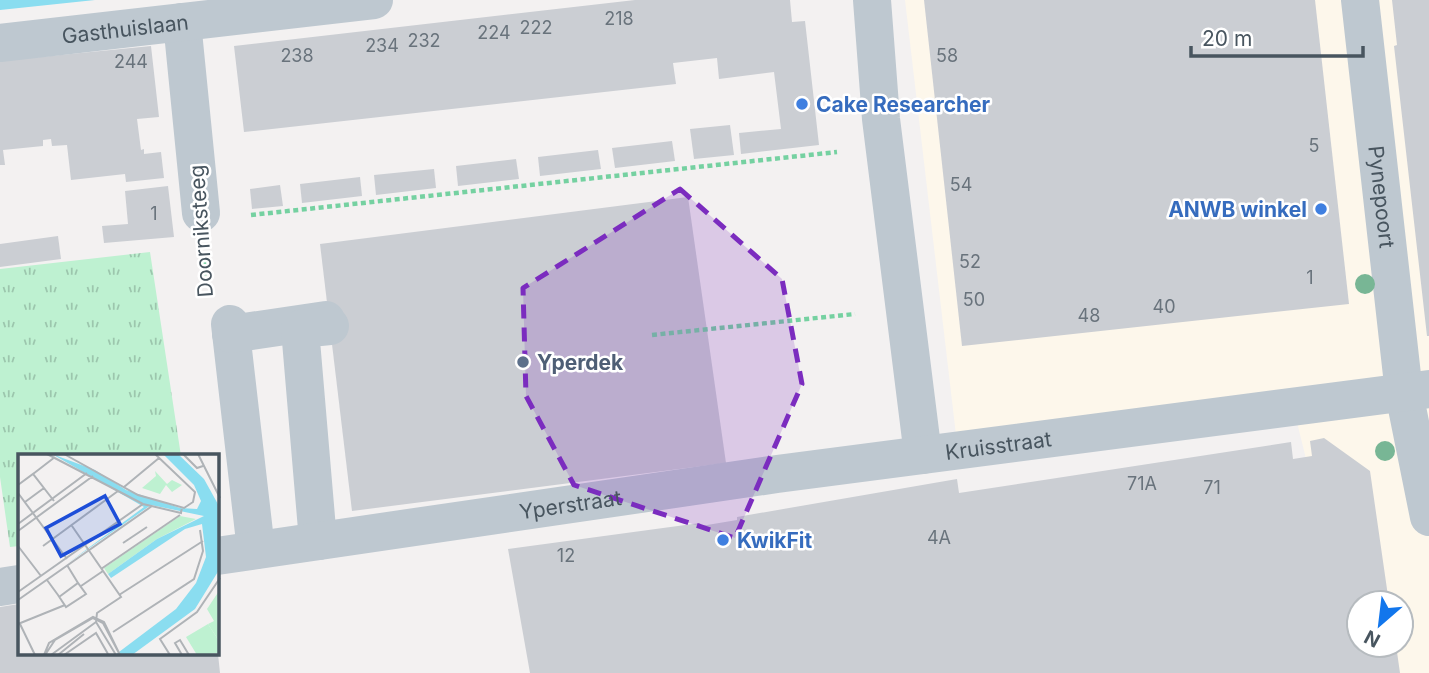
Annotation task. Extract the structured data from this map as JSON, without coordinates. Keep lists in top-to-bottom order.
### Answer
{
  "streets": {
    "street": [
      "Gasthuislaan",
      "Pynepoort",
      "Doorniksteeg",
      "Kruisstraat",
      "Yperstraat"
    ]
  },
  "crossings": [
    ["Gasthuislaan", "Doorniksteeg"],
    ["Pynepoort", "Kruisstraat"],
    ["Kruisstraat", "Yperstraat"]
  ],
  "places": [
    "Cake Researcher",
    "ANWB winkel",
    "Yperdek",
    "KwikFit"
  ],
  "house_numbers": [
    "218",
    "222",
    "224",
    "232",
    "234",
    "238",
    "58",
    "244",
    "5",
    "54",
    "1",
    "52",
    "1",
    "50",
    "40",
    "48",
    "71A",
    "71",
    "4A",
    "12"
  ],
  "scale_bar": "20 m",
  "north": "bottom left"
}
